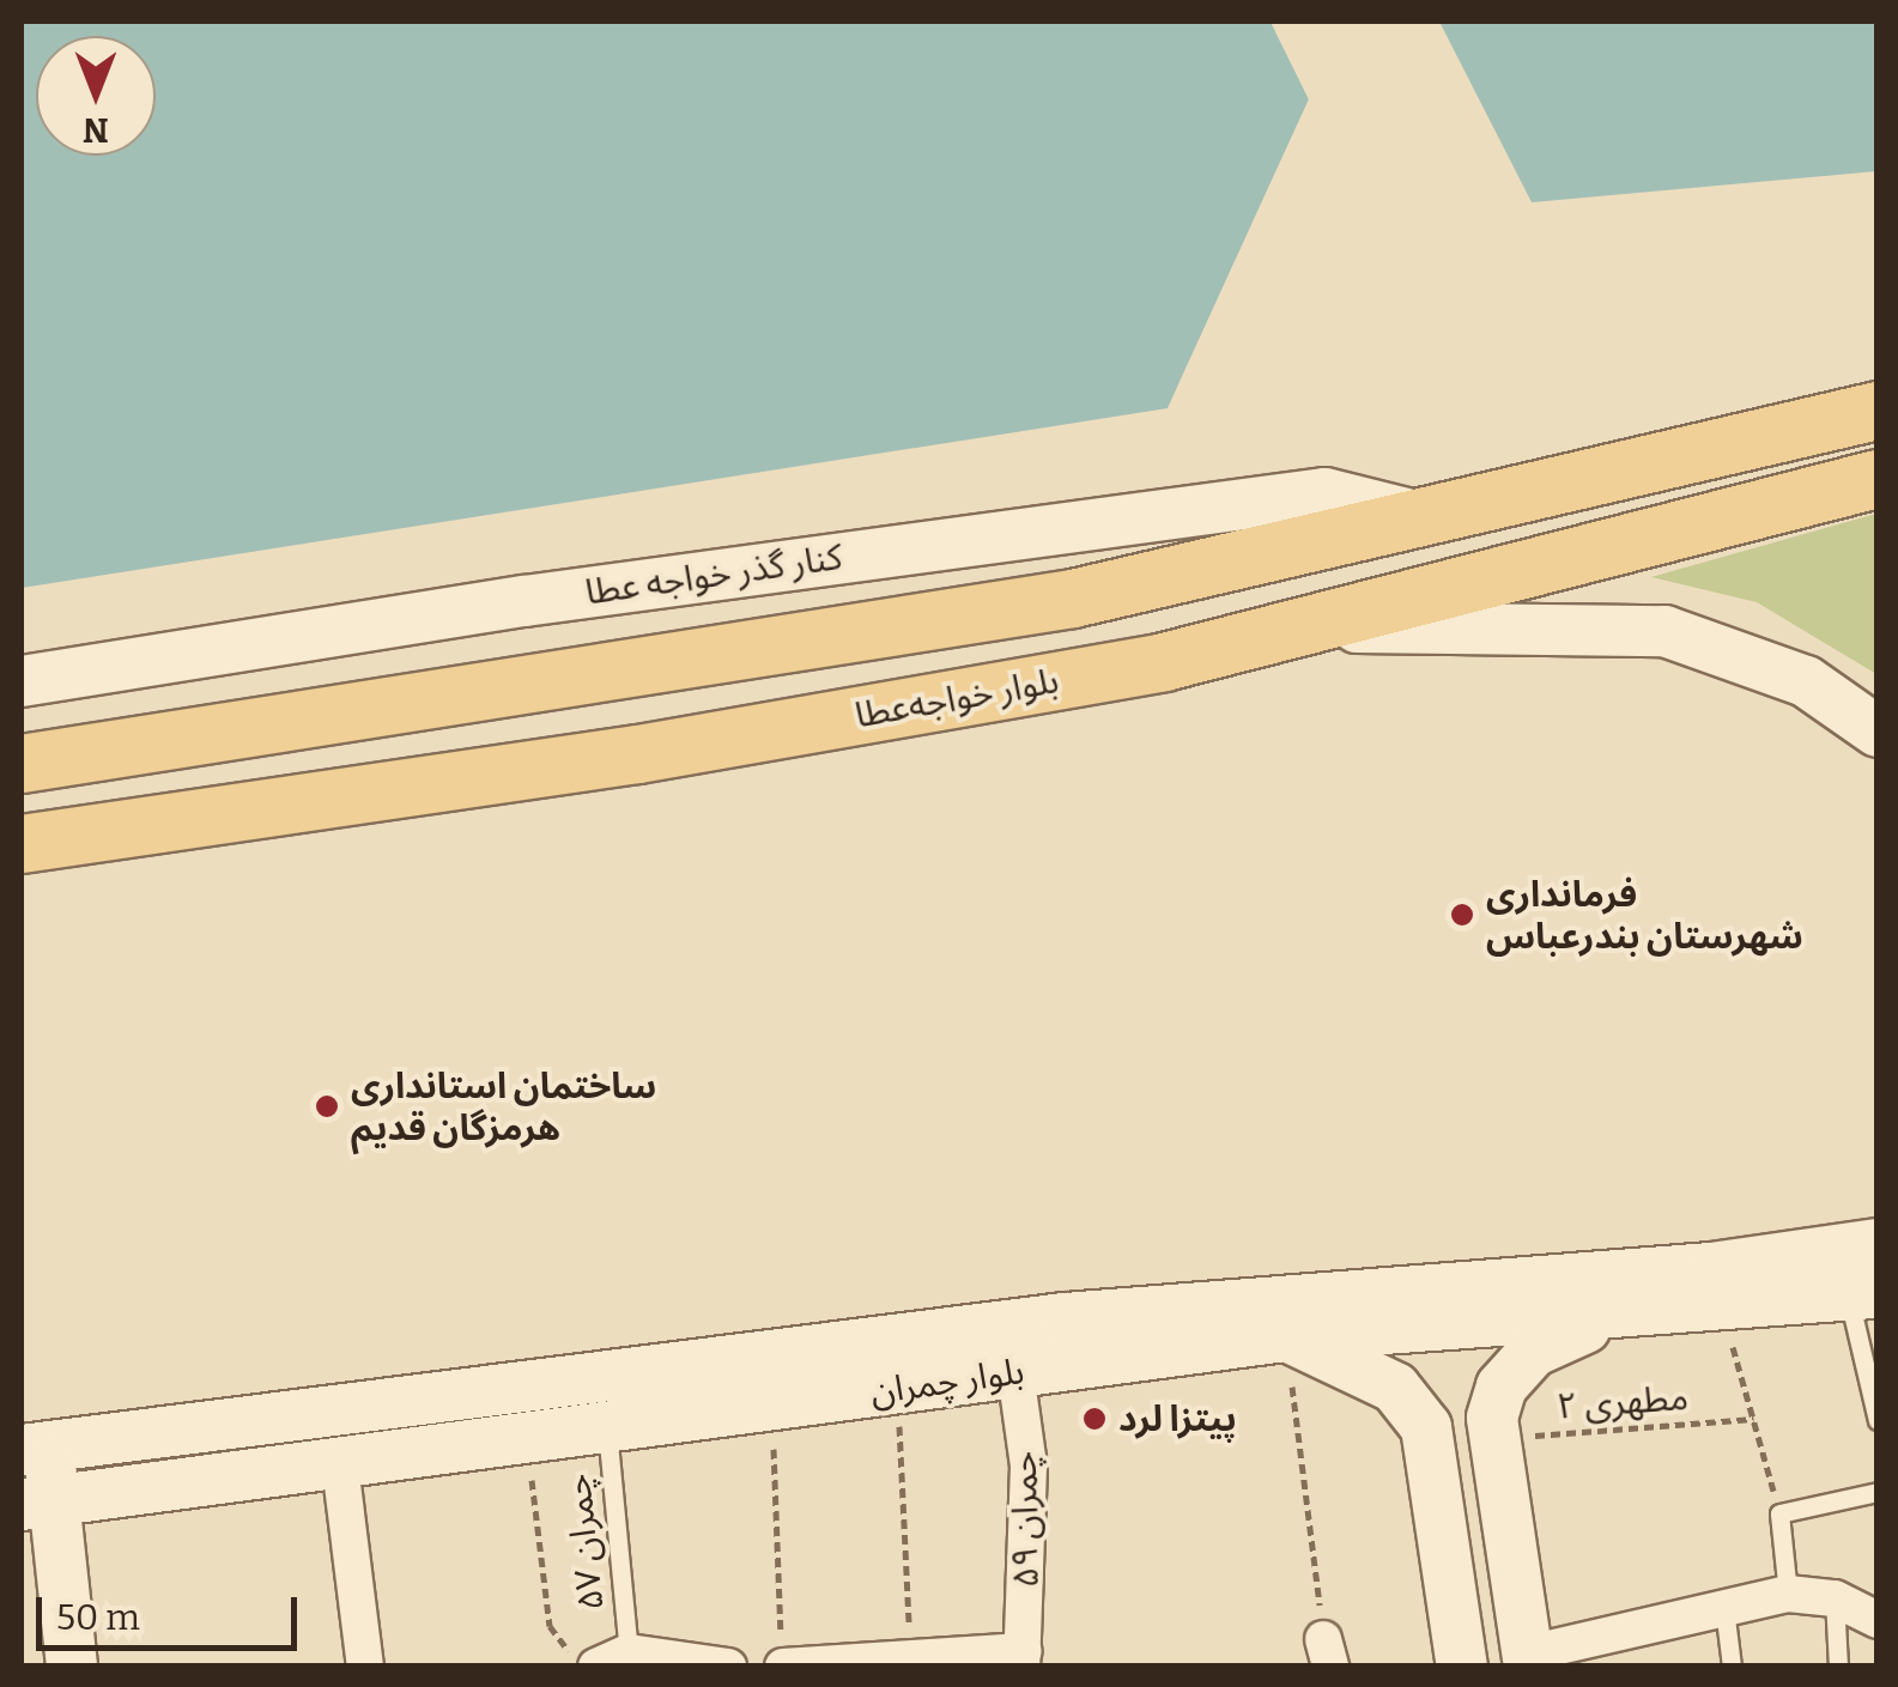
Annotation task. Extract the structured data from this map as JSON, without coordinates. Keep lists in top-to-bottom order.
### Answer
{
  "streets": {
    "main road": ["کنار گذر خواجه عطا", "بلوار خواجه‌عطا", "بلوار چمران"],
    "street": ["چمران ۵۹"],
    "lane": ["چمران ۵۷"],
    "path": ["مطهری ۲"]
  },
  "crossings": [
    ["بلوار چمران", "چمران ۵۹"],
    ["بلوار چمران", "چمران ۵۷"]
  ],
  "places": ["فرمانداری شهرستان بندرعباس", "ساختمان استانداری هرمزگان قدیم", "پیتزا لرد"],
  "scale_bar": "50 m",
  "north": "bottom"
}
